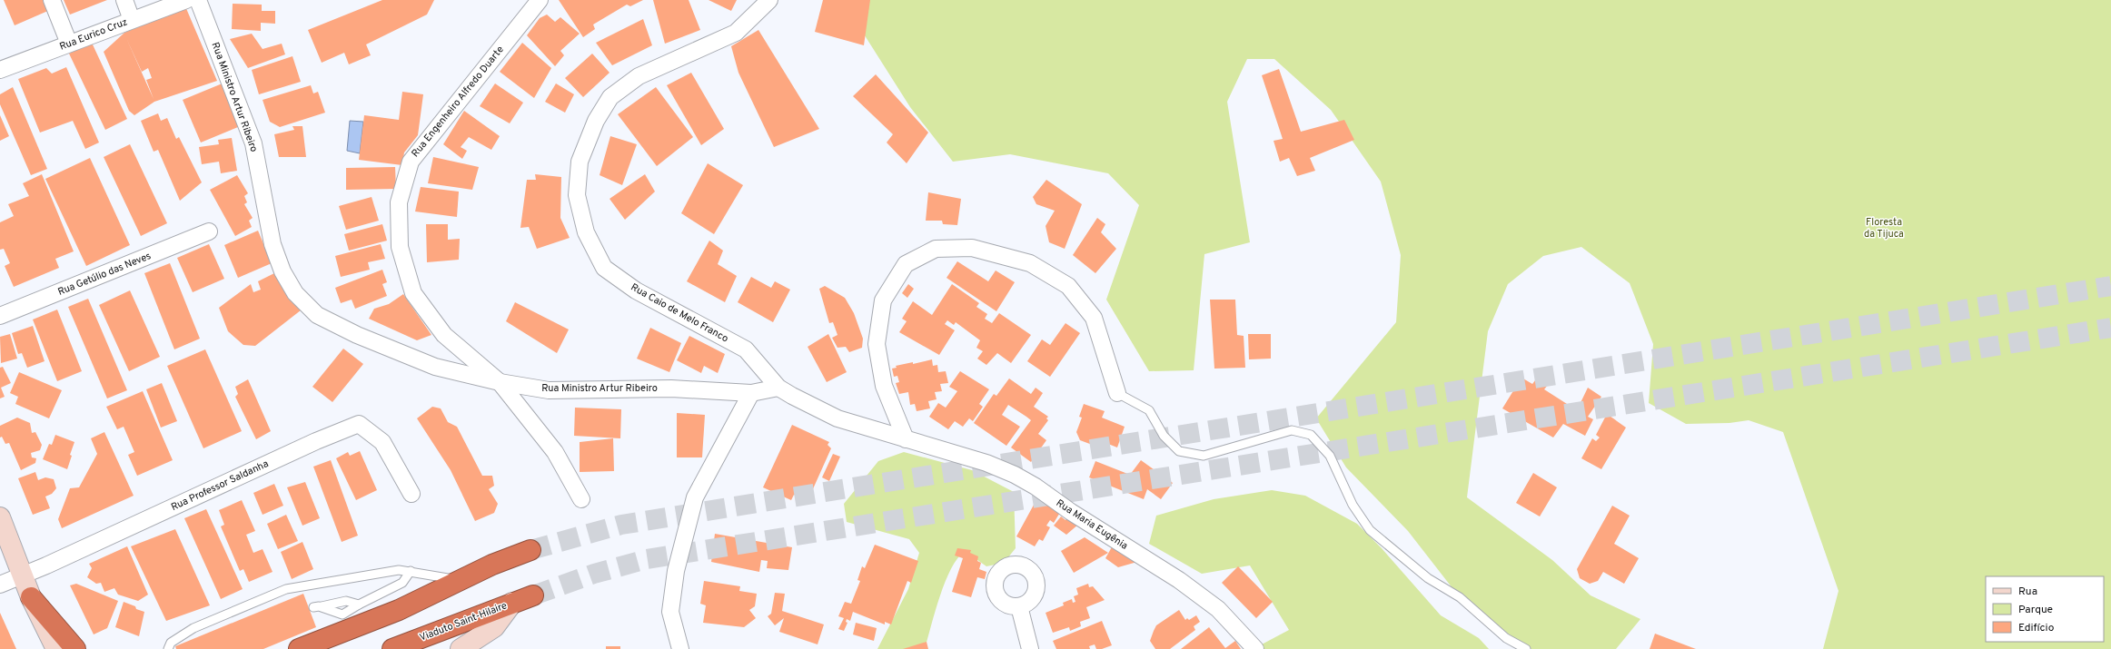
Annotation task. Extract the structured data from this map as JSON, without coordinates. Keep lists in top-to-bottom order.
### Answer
{
  "streets": {
    "highway": ["Viaduto Saint-Hilaire"],
    "street": [
      "Rua Eurico Cruz",
      "Rua Ministro Artur Ribeiro",
      "Rua Engenheiro Alfredo Duarte",
      "Rua Getúlio das Neves",
      "Rua Caio de Melo Franco",
      "Rua Professor Saldanha",
      "Rua Maria Eugênia"
    ]
  },
  "crossings": [
    ["Rua Ministro Artur Ribeiro", "Rua Engenheiro Alfredo Duarte"],
    ["Rua Ministro Artur Ribeiro", "Rua Caio de Melo Franco"],
    ["Rua Caio de Melo Franco", "Rua Maria Eugênia"]
  ],
  "parks": ["Floresta da Tijuca"],
  "legend": ["Rua", "Parque", "Edifício"]
}
